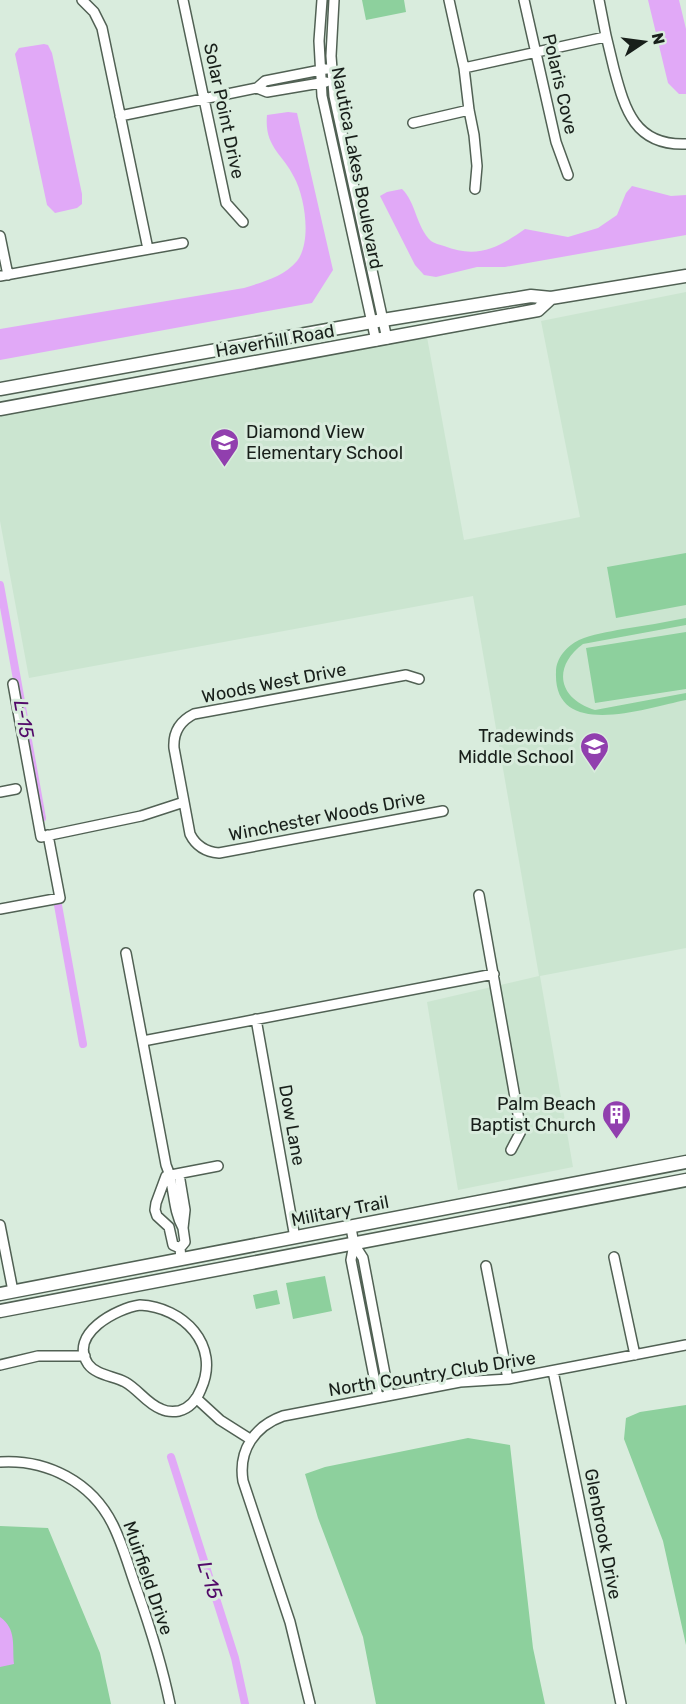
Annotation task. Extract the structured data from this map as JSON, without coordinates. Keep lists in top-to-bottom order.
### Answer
{
  "streets": {
    "main road": ["Haverhill Road", "Military Trail"],
    "street": [
      "Polaris Cove",
      "Solar Point Drive",
      "Nautica Lakes Boulevard",
      "Woods West Drive",
      "Winchester Woods Drive",
      "Dow Lane",
      "North Country Club Drive",
      "Glenbrook Drive",
      "Muirfield Drive"
    ]
  },
  "crossings": [
    ["Nautica Lakes Boulevard", "Haverhill Road"],
    ["Woods West Drive", "Winchester Woods Drive"],
    ["Dow Lane", "Military Trail"],
    ["North Country Club Drive", "Glenbrook Drive"]
  ],
  "water": ["L-15"],
  "places": {
    "school or university": ["Diamond View Elementary School", "Tradewinds Middle School"],
    "building": ["Palm Beach Baptist Church"]
  },
  "north": "right"
}
